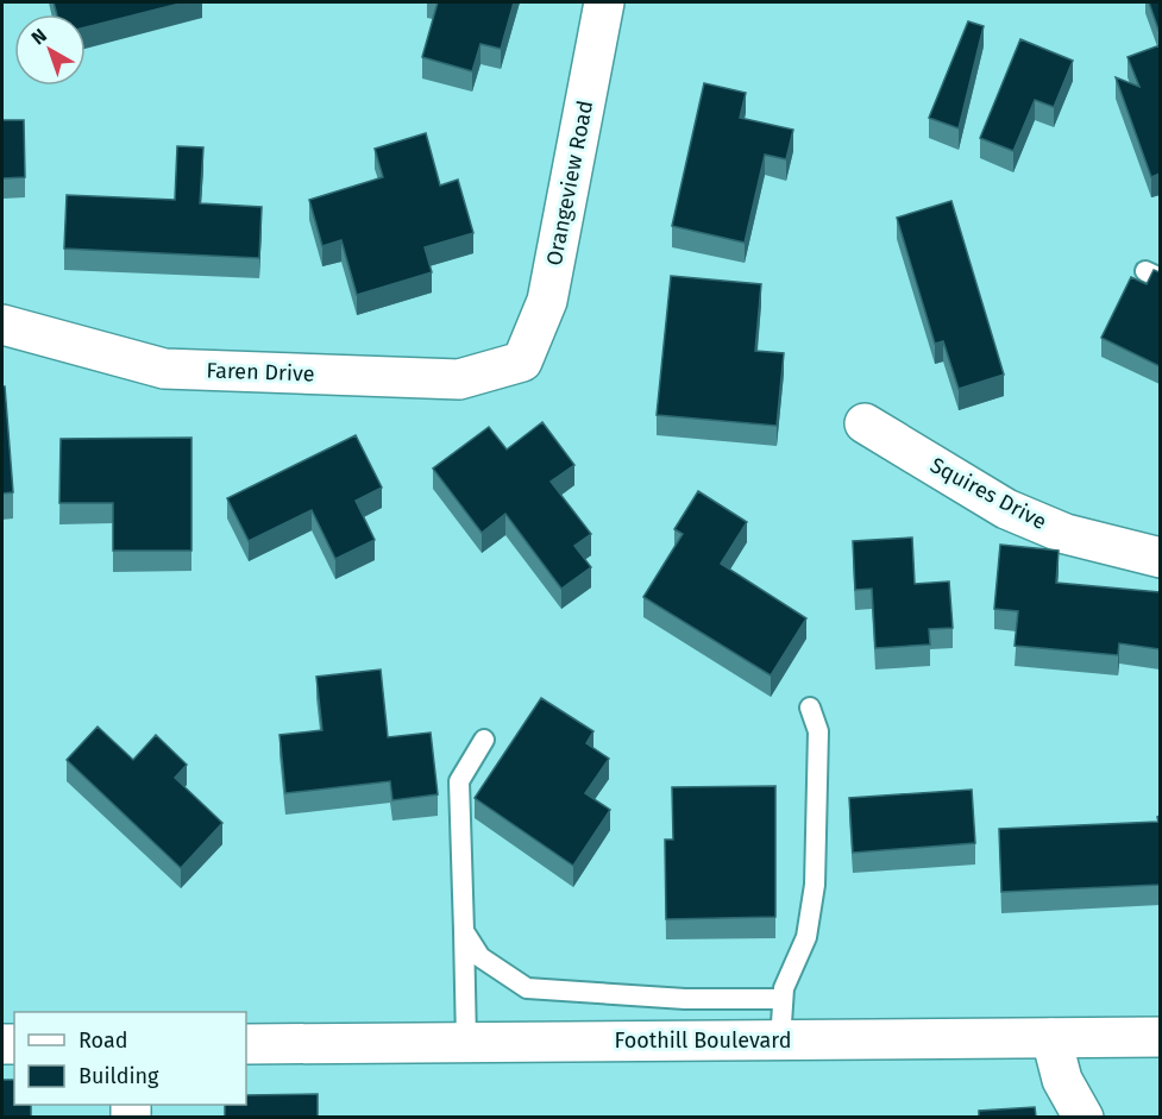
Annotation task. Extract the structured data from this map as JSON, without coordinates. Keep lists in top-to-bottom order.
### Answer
{
  "streets": {
    "street": [
      "Orangeview Road",
      "Faren Drive",
      "Squires Drive",
      "Foothill Boulevard"
    ]
  },
  "crossings": [
    ["Orangeview Road", "Faren Drive"]
  ],
  "legend": ["Road", "Building"],
  "north": "top left"
}
